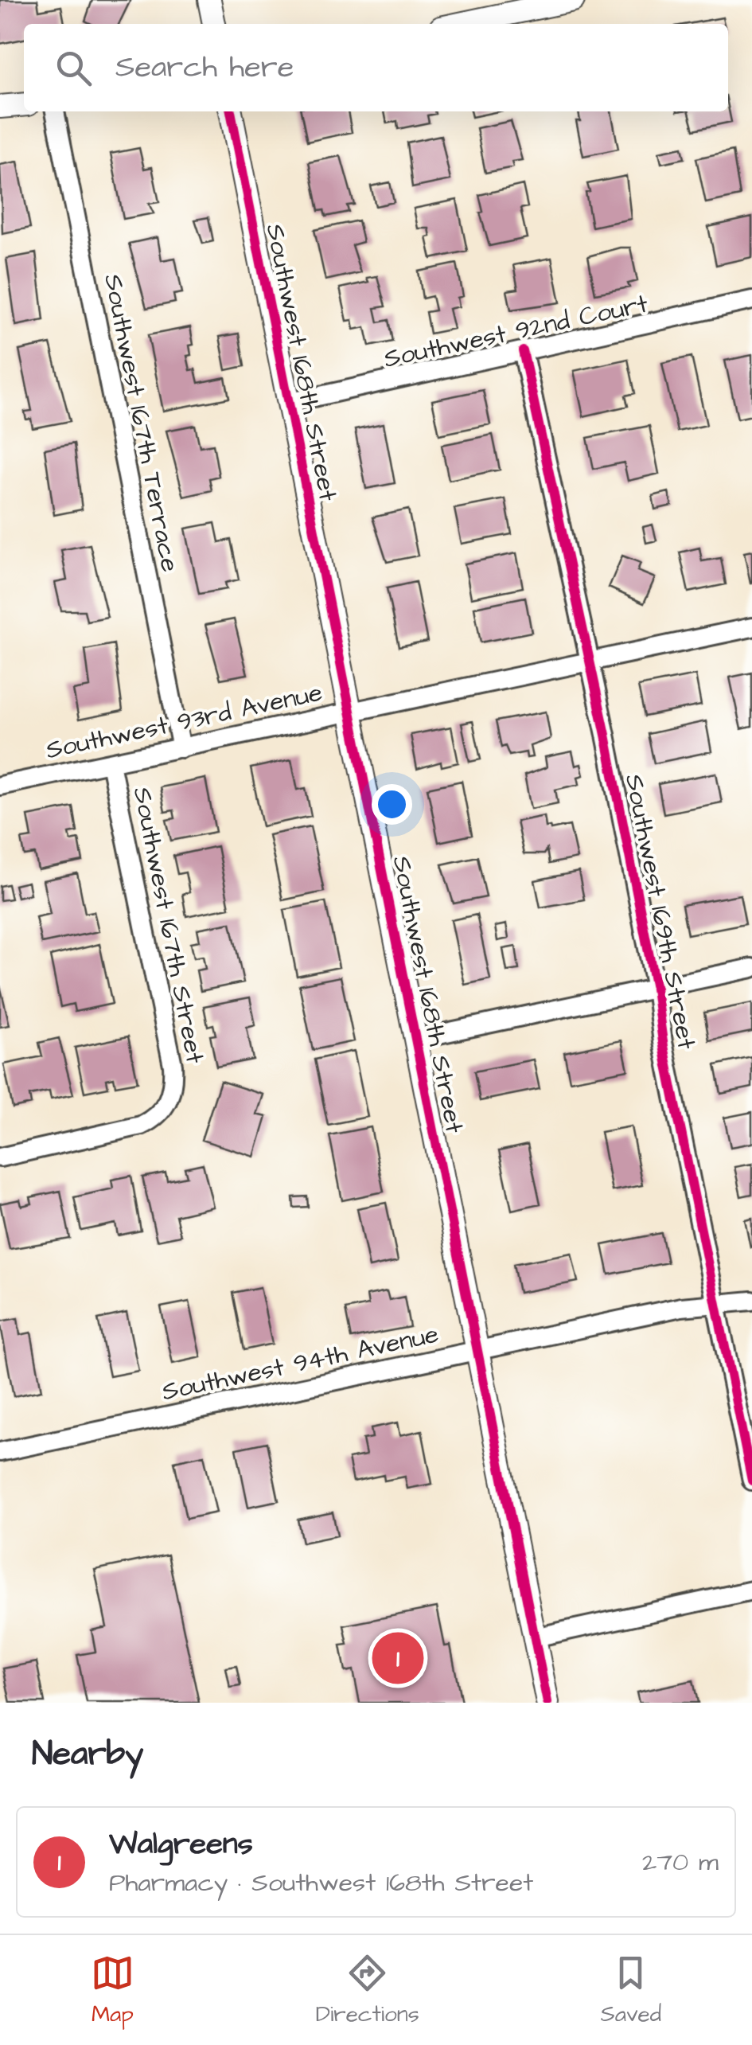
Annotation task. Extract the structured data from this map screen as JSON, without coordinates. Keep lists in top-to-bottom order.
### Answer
{
  "streets": {
    "street": [
      "Southwest 92nd Court",
      "Southwest 168th Street",
      "Southwest 167th Terrace",
      "Southwest 93rd Avenue",
      "Southwest 169th Street",
      "Southwest 167th Street",
      "Southwest 94th Avenue"
    ]
  },
  "crossings": [
    ["Southwest 92nd Court", "Southwest 168th Street"],
    ["Southwest 92nd Court", "Southwest 169th Street"],
    ["Southwest 168th Street", "Southwest 93rd Avenue"],
    ["Southwest 168th Street", "Southwest 94th Avenue"],
    ["Southwest 167th Terrace", "Southwest 93rd Avenue"],
    ["Southwest 93rd Avenue", "Southwest 169th Street"],
    ["Southwest 93rd Avenue", "Southwest 167th Street"],
    ["Southwest 169th Street", "Southwest 94th Avenue"]
  ],
  "page": {
    "search": "Search here",
    "pins": "1",
    "heading": "Nearby",
    "list": [
      {
        "mark": "1",
        "name": "Walgreens",
        "note": "Pharmacy · Southwest 168th Street",
        "value": "270 m"
      }
    ],
    "nav": ["Map", "Directions", "Saved"]
  }
}
